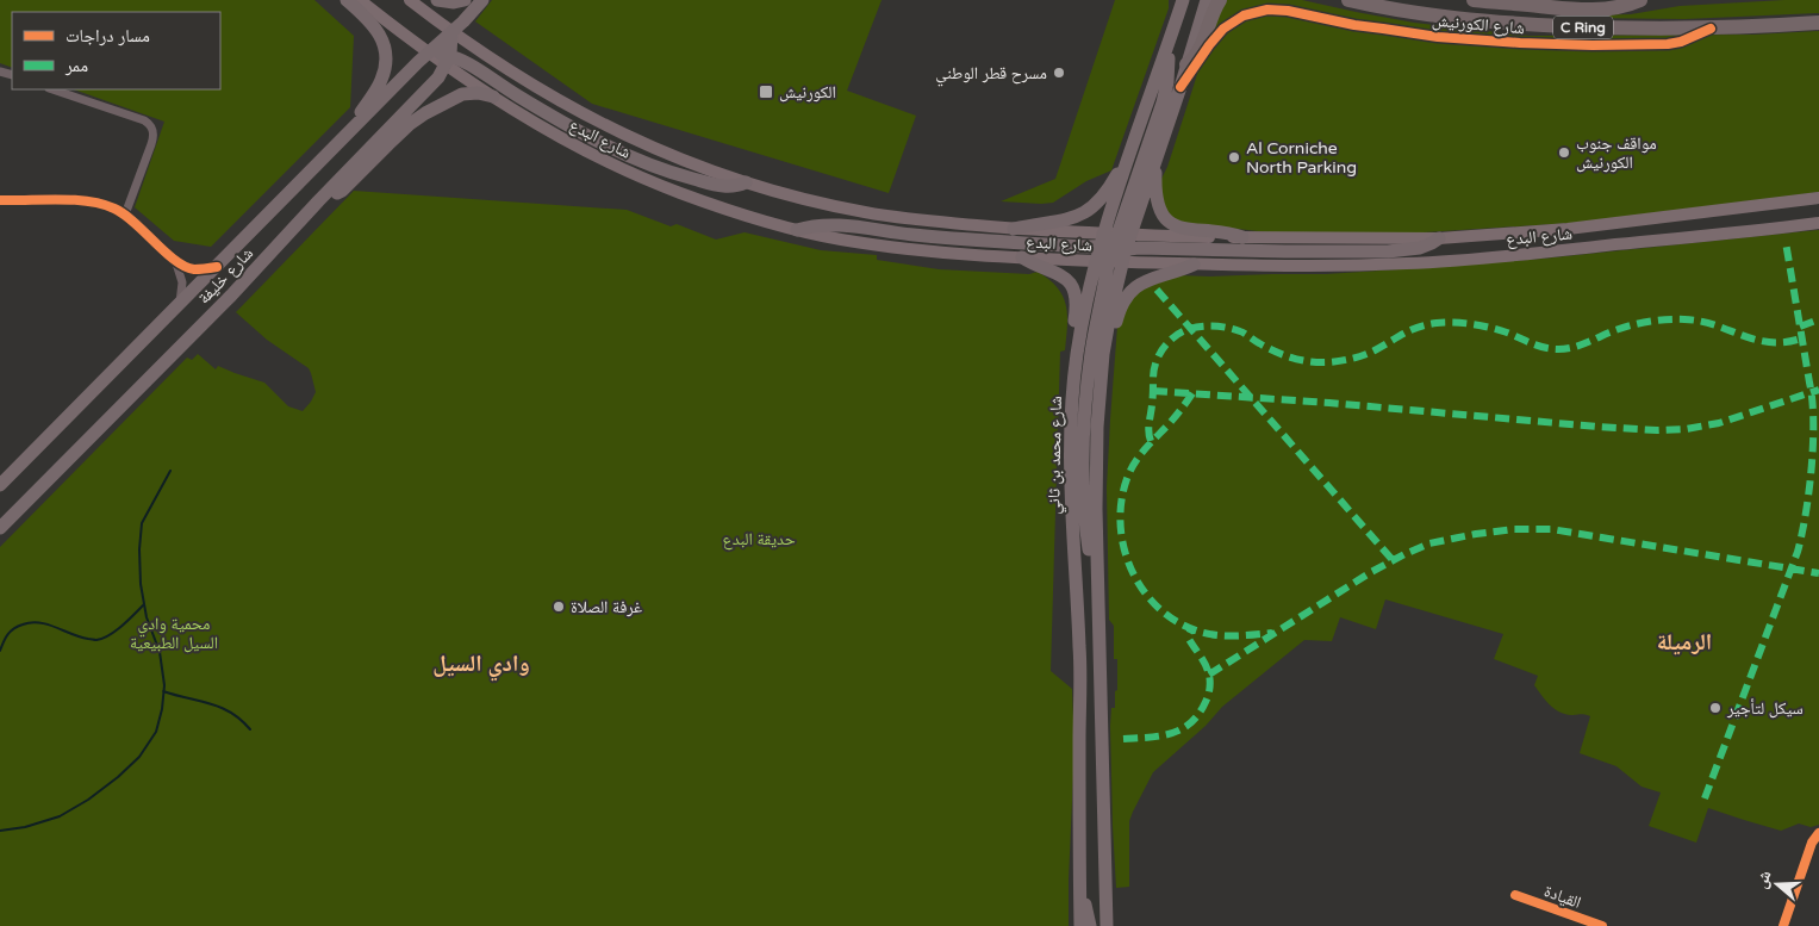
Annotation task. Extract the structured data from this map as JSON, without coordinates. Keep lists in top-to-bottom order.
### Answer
{
  "streets": {
    "highway": ["شارع الكورنيش", "C Ring"],
    "main road": ["شارع البدع", "شارع خليفة", "شارع محمد بن ثاني"],
    "street": ["القيادة"]
  },
  "crossings": [
    ["شارع الكورنيش", "شارع محمد بن ثاني"],
    ["شارع البدع", "شارع خليفة"],
    ["شارع البدع", "شارع محمد بن ثاني"]
  ],
  "districts": ["الرميلة", "وادي السيل"],
  "parks": ["حديقة البدع", "محمية وادي السيل الطبيعية"],
  "places": {
    "other": [
      "مسرح قطر الوطني",
      "مواقف جنوب الكورنيش",
      "Al Corniche North Parking",
      "غرفة الصلاة",
      "سيكل لتأجير"
    ],
    "transit": ["الكورنيش"]
  },
  "legend": ["مسار دراجات", "ممر"],
  "north": "left"
}
